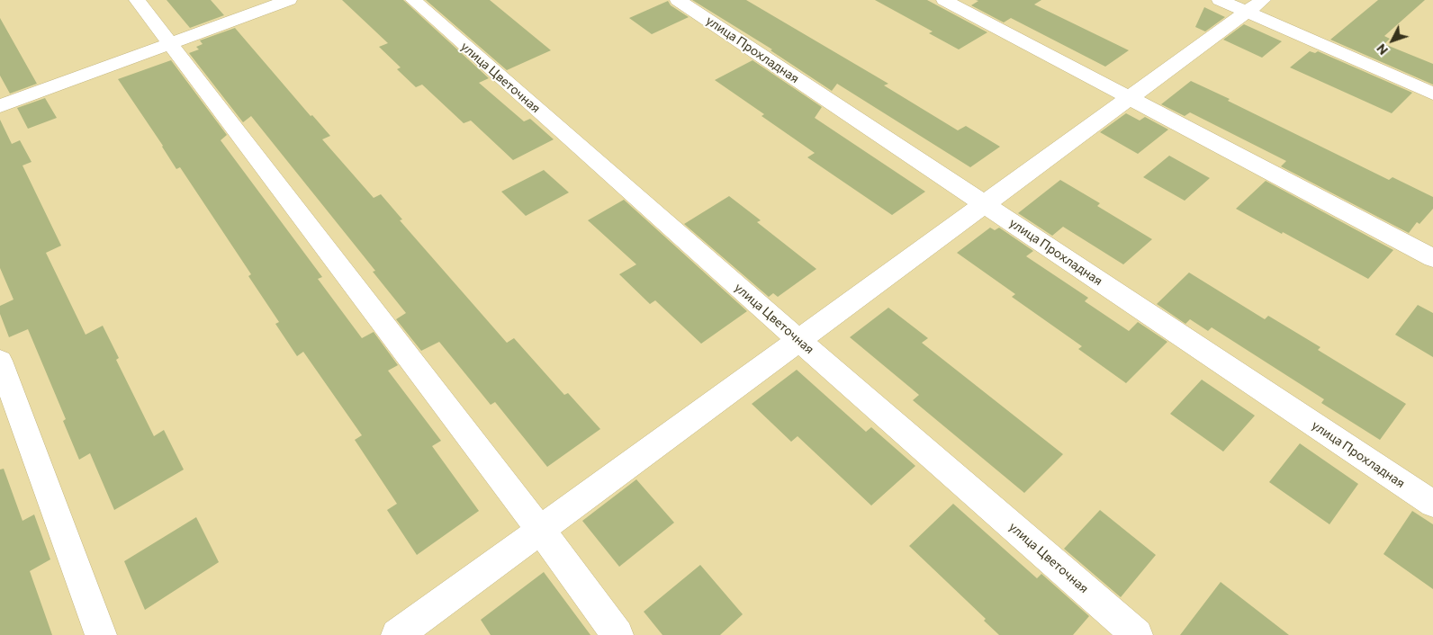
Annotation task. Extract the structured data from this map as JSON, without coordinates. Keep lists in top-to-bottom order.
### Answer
{
  "streets": {
    "street": ["улица Прохладная", "улица Цветочная"]
  },
  "north": "bottom left"
}
